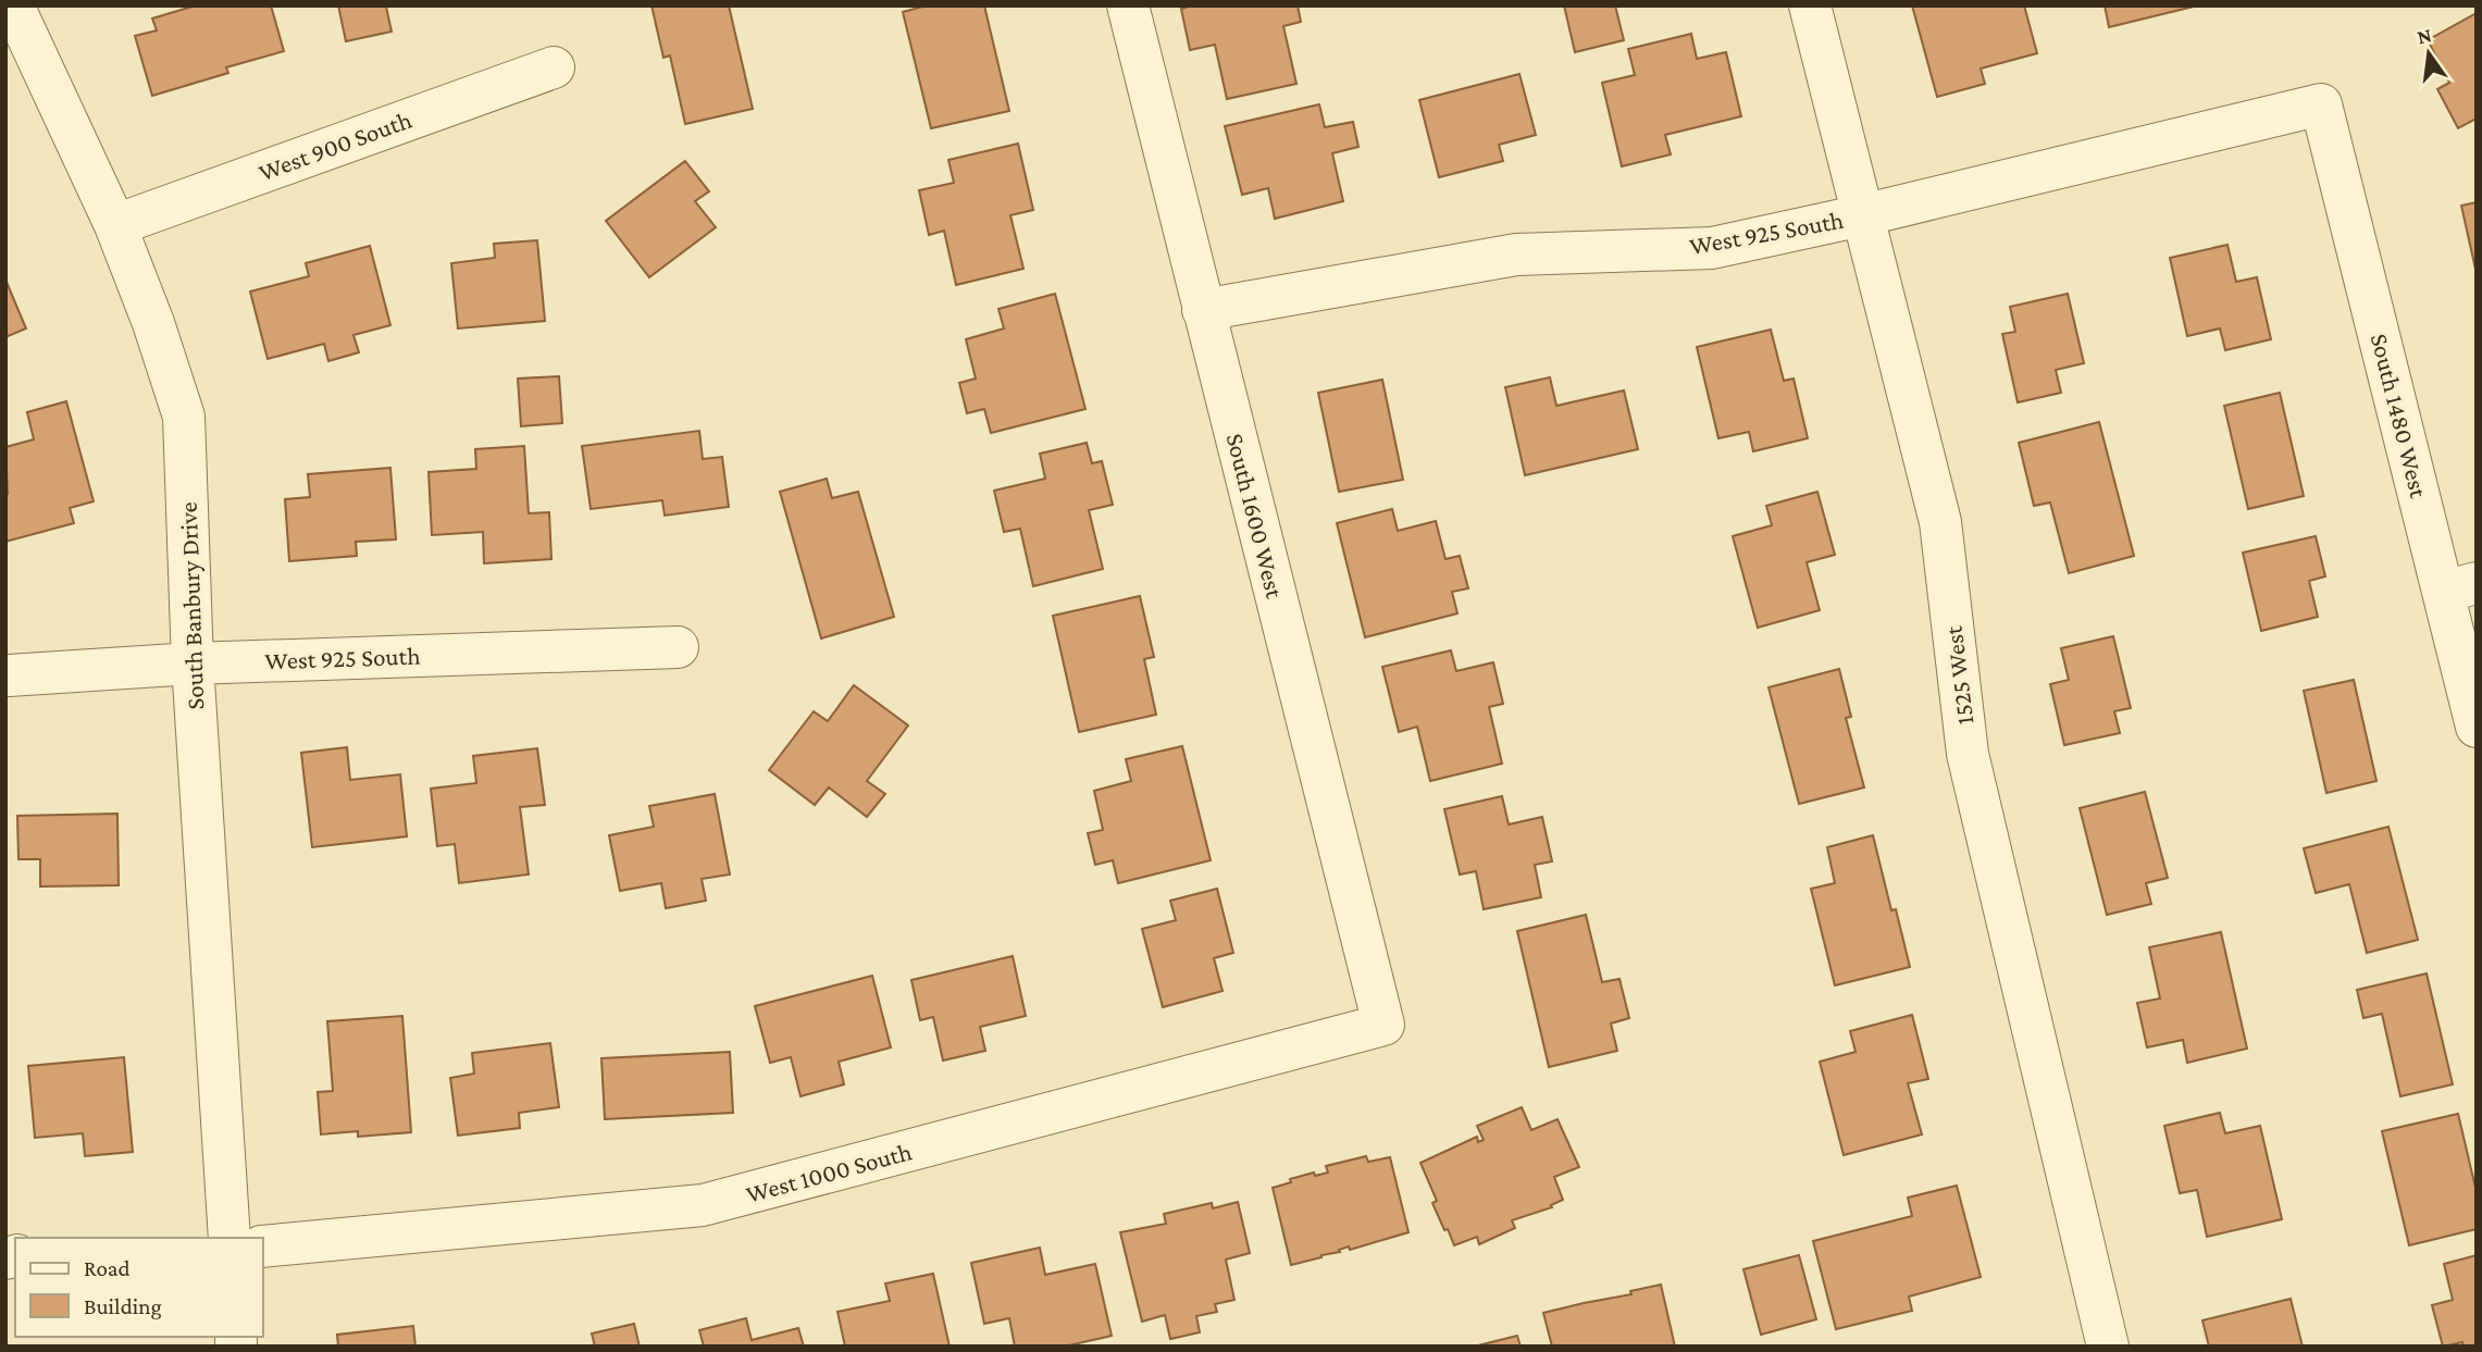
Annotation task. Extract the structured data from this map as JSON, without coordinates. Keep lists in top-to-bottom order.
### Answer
{
  "streets": {
    "street": [
      "West 900 South",
      "West 925 South",
      "South 1480 West",
      "South 1600 West",
      "South Banbury Drive",
      "1525 West",
      "West 1000 South"
    ]
  },
  "crossings": [
    ["West 900 South", "South Banbury Drive"],
    ["West 925 South", "South 1480 West"],
    ["West 925 South", "South 1600 West"],
    ["West 925 South", "South Banbury Drive"],
    ["West 925 South", "1525 West"],
    ["South 1600 West", "West 1000 South"]
  ],
  "legend": ["Road", "Building"],
  "north": "top"
}
